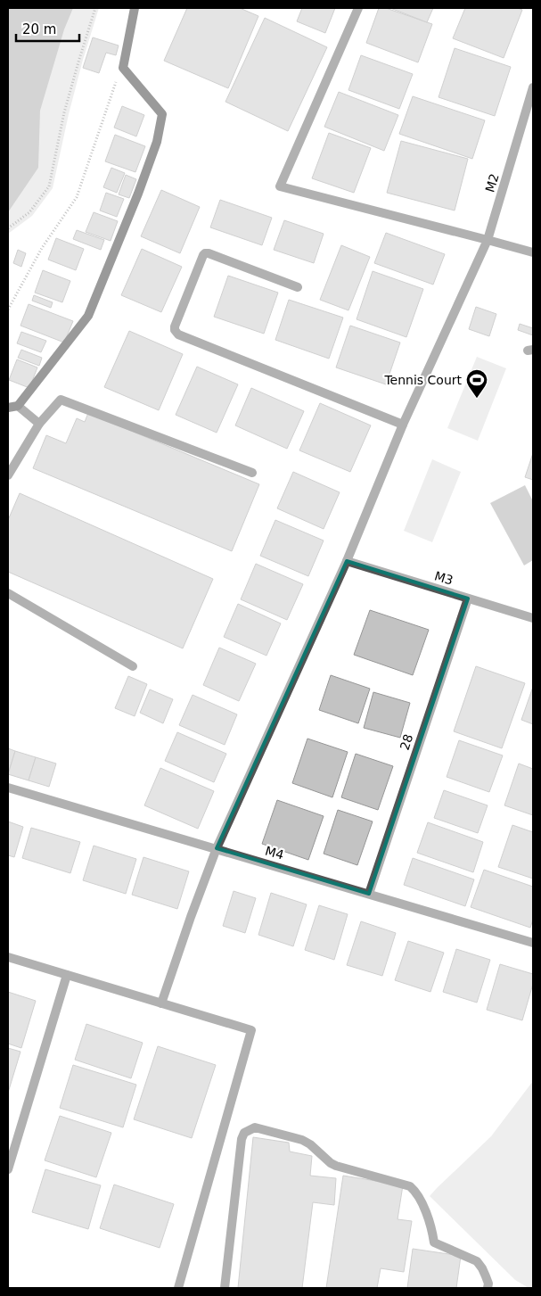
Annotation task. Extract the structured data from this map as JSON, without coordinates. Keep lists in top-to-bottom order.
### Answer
{
  "streets": {
    "street": [
      "M2",
      "M3",
      "28",
      "M4"
    ]
  },
  "crossings": [
    ["M2", "M3"],
    ["M2", "M4"],
    ["M3", "28"],
    ["28", "M4"]
  ],
  "places": {
    "sports": ["Tennis Court"]
  },
  "scale_bar": "20 m"
}
